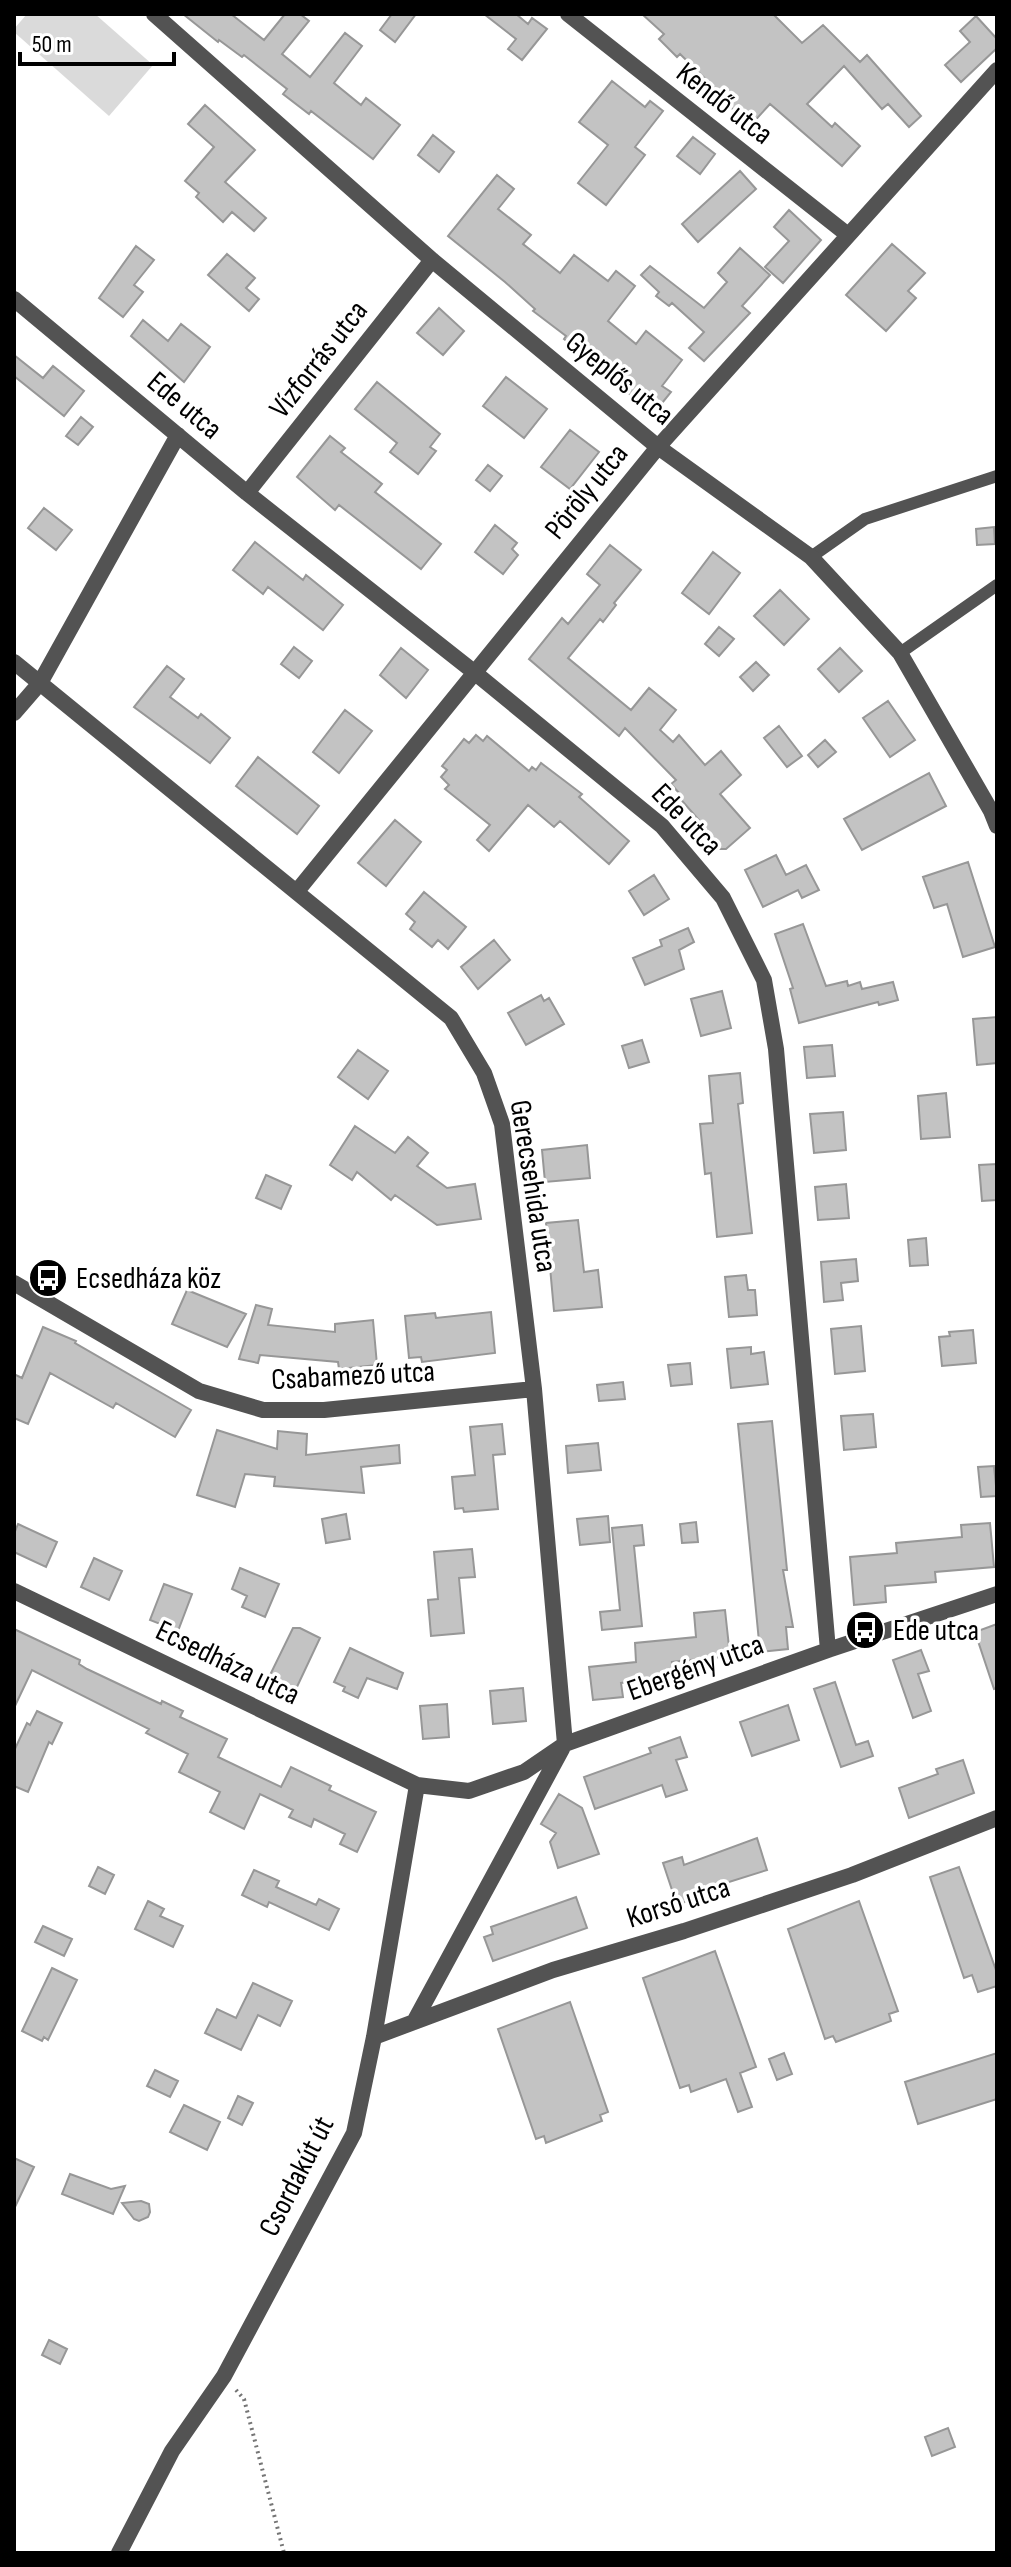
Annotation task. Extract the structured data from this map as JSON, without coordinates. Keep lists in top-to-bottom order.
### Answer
{
  "streets": {
    "street": [
      "Kendő utca",
      "Vízforrás utca",
      "Gyeplős utca",
      "Ede utca",
      "Pöröly utca",
      "Gerecsehida utca",
      "Csabamező utca",
      "Ecsedháza utca",
      "Ebergény utca",
      "Korsó utca",
      "Csordakút út"
    ]
  },
  "crossings": [
    ["Kendő utca", "Pöröly utca"],
    ["Vízforrás utca", "Gyeplős utca"],
    ["Vízforrás utca", "Ede utca"],
    ["Gyeplős utca", "Pöröly utca"],
    ["Ede utca", "Pöröly utca"],
    ["Ede utca", "Ebergény utca"],
    ["Pöröly utca", "Gerecsehida utca"],
    ["Gerecsehida utca", "Csabamező utca"],
    ["Gerecsehida utca", "Ebergény utca"],
    ["Ecsedháza utca", "Ebergény utca"],
    ["Ecsedháza utca", "Csordakút út"],
    ["Ebergény utca", "Csordakút út"],
    ["Korsó utca", "Csordakút út"]
  ],
  "places": {
    "bus stop": ["Ecsedháza köz", "Ede utca"]
  },
  "scale_bar": "50 m"
}
